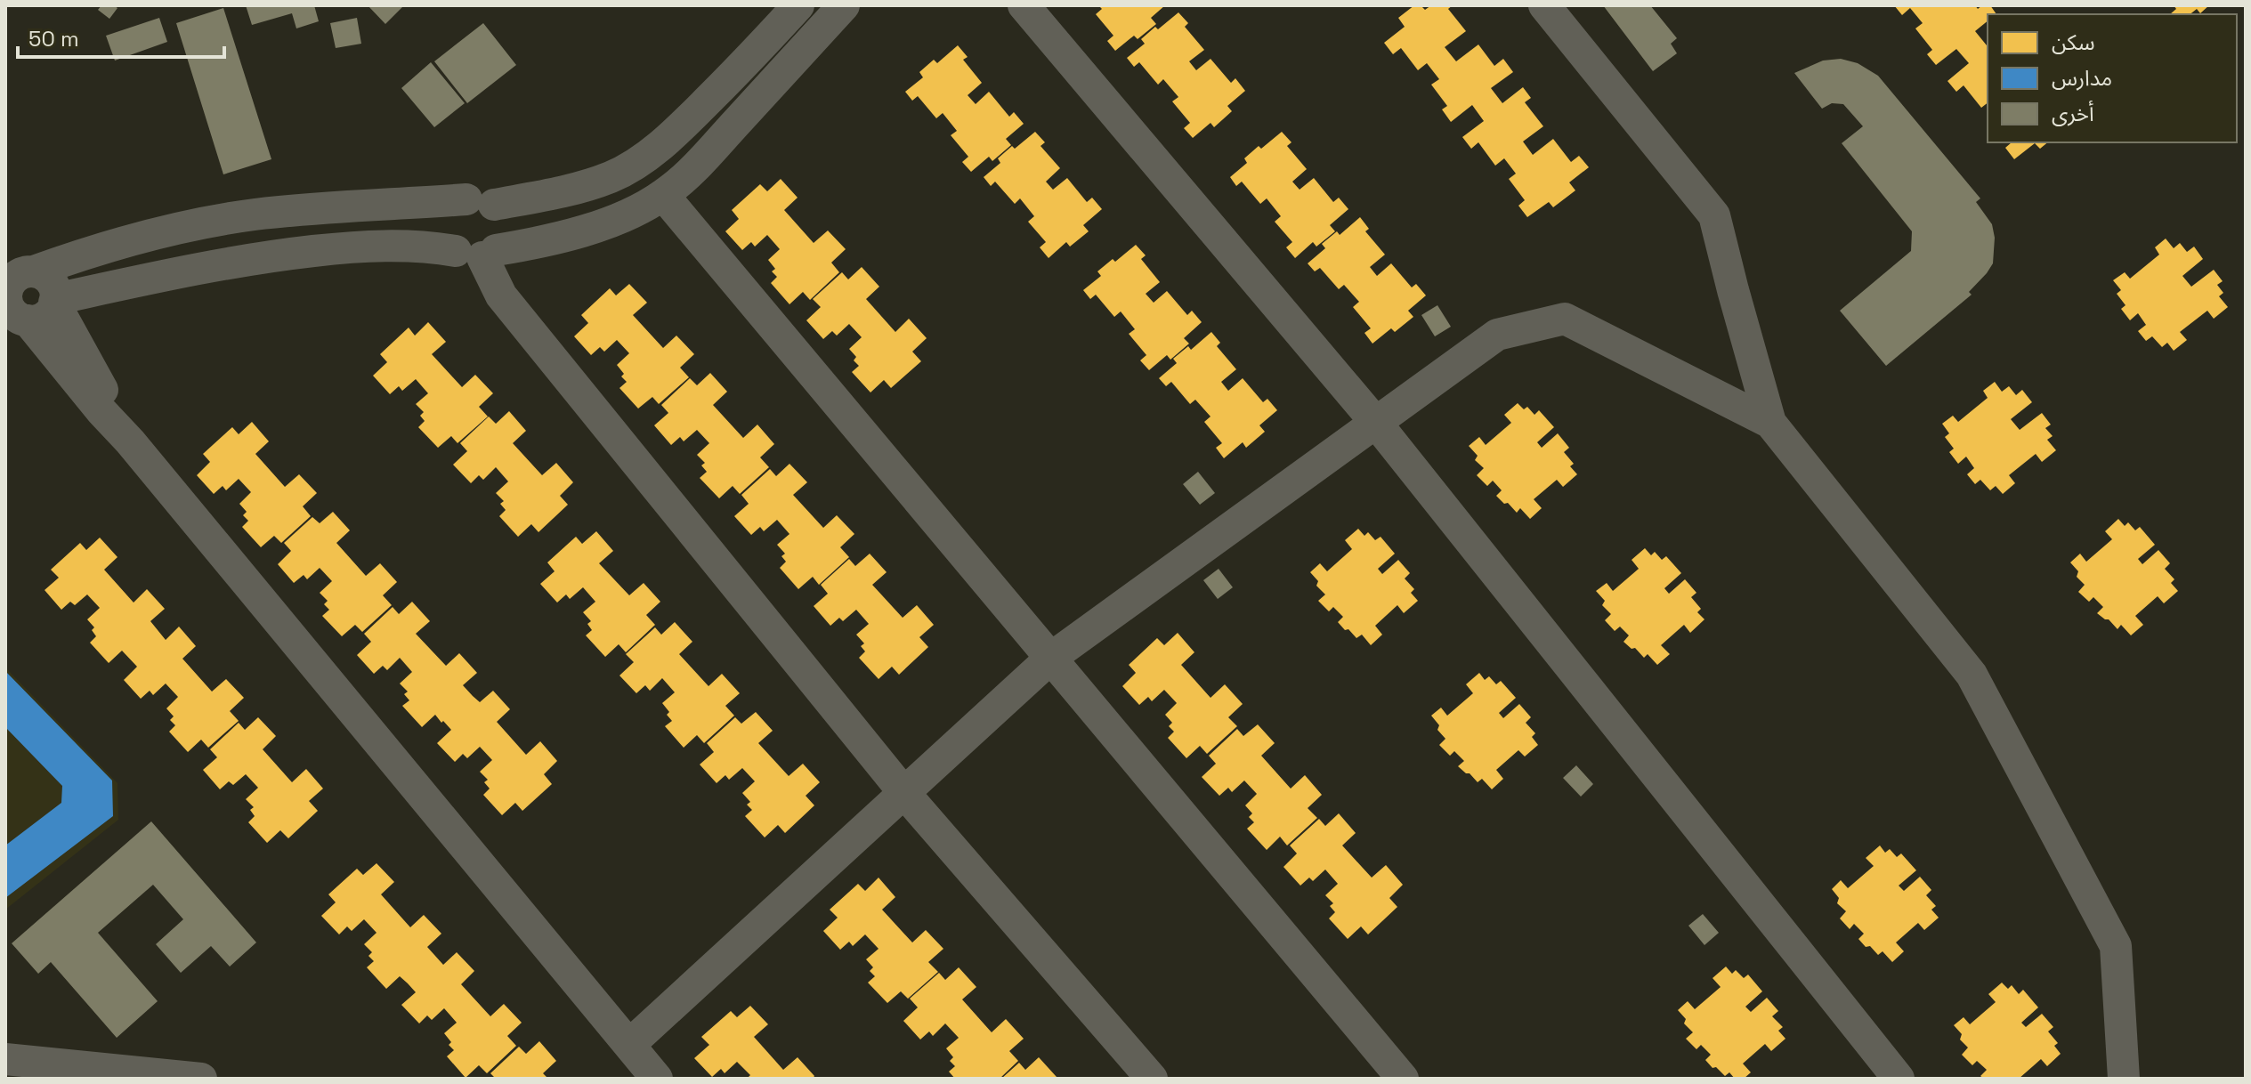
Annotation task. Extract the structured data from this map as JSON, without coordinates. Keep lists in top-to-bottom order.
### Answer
{
  "legend": ["سكن", "مدارس", "أخرى"],
  "scale_bar": "50 m"
}
